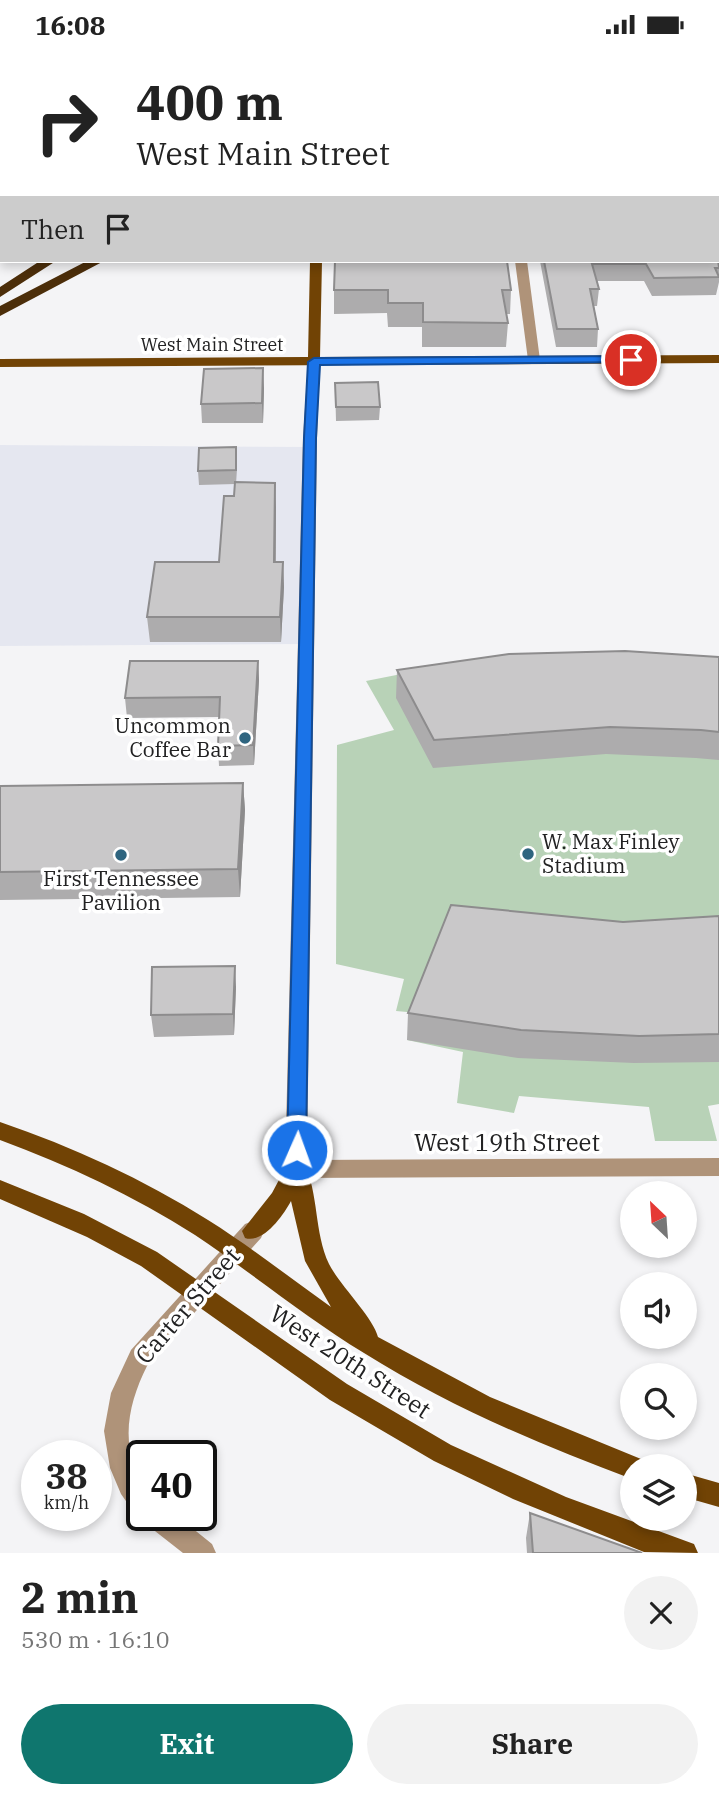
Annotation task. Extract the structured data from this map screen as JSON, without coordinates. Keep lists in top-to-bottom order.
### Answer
{
  "streets": {
    "main road": ["West Main Street", "West 20th Street"],
    "street": ["West 19th Street", "Carter Street"]
  },
  "crossings": [
    ["Carter Street", "West 20th Street"]
  ],
  "places": ["Uncommon Coffee Bar", "W. Max Finley Stadium", "First Tennessee Pavilion"],
  "north": "top left",
  "page": {
    "status": "16:08",
    "turn": ["400 m", "West Main Street"],
    "then": "Then",
    "speed": "38 km/h",
    "limit": "40",
    "heading": ["2 min", "530 m · 16:10"],
    "buttons": ["Exit", "Share"]
  }
}
